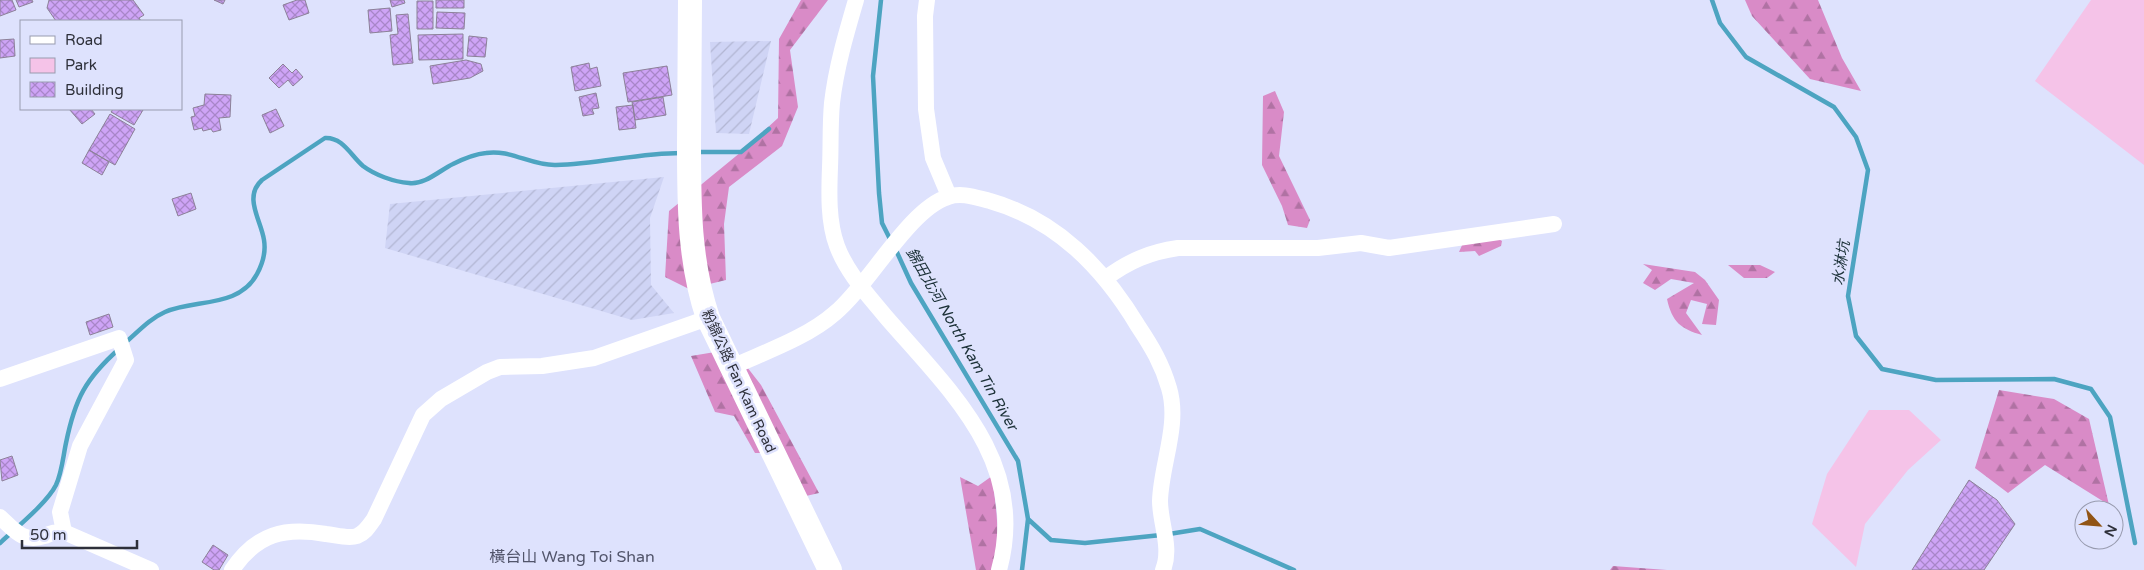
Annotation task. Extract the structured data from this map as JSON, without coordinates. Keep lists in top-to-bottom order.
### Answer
{
  "streets": {
    "main road": ["粉錦公路 Fan Kam Road"]
  },
  "districts": ["橫台山 Wang Toi Shan"],
  "water": ["水淋坑", "錦田北河 North Kam Tin River"],
  "legend": ["Road", "Park", "Building"],
  "scale_bar": "50 m",
  "north": "bottom right"
}
